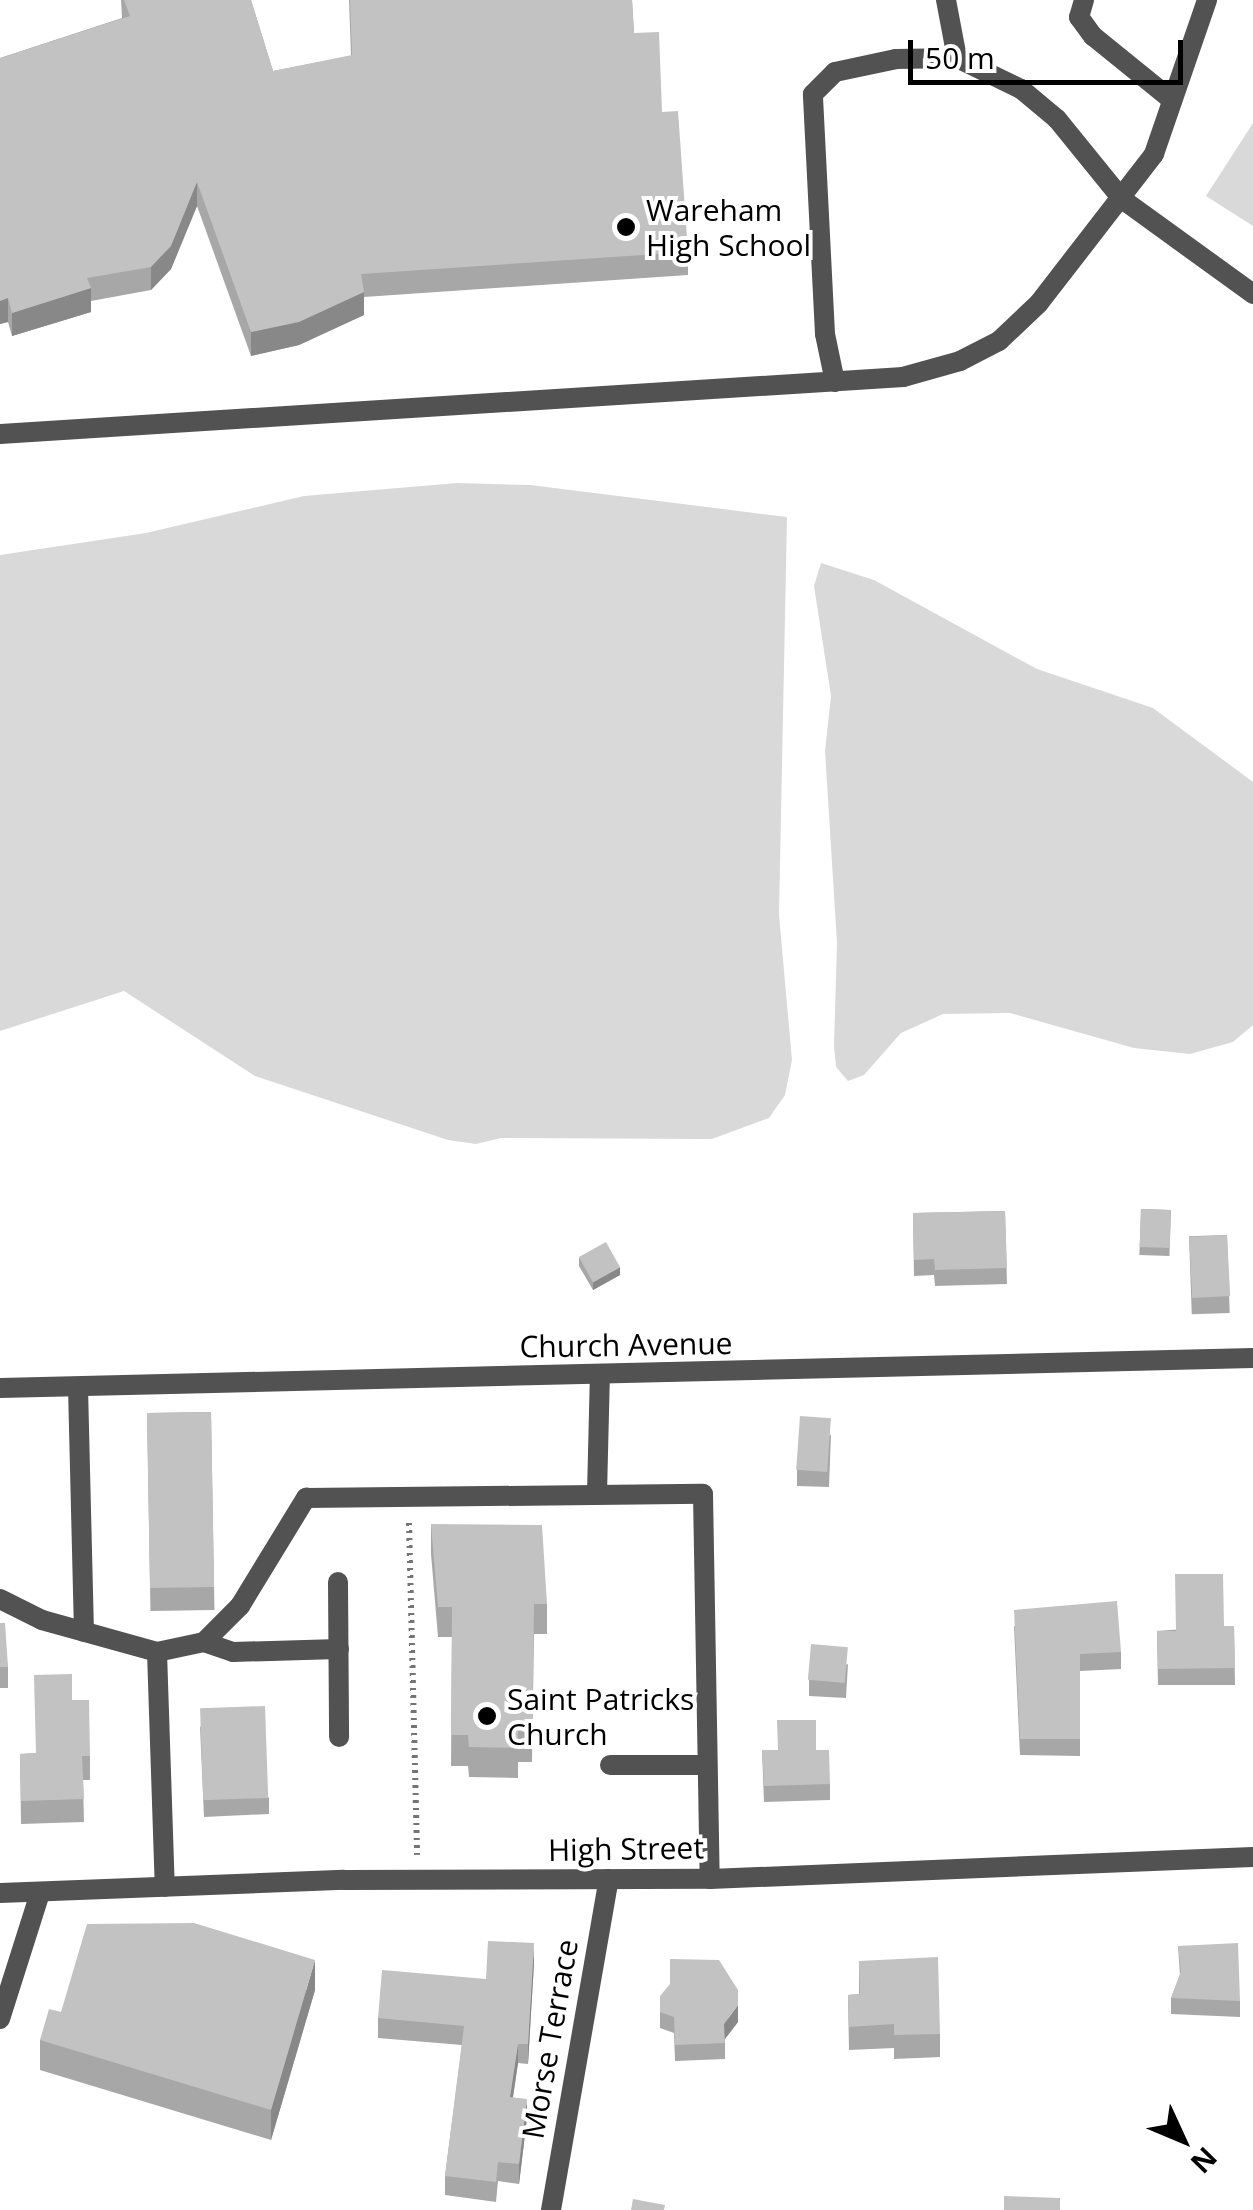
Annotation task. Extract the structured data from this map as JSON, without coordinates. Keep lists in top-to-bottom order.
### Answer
{
  "streets": {
    "street": ["Church Avenue", "High Street", "Morse Terrace"]
  },
  "crossings": [
    ["High Street", "Morse Terrace"]
  ],
  "places": ["Wareham High School", "Saint Patricks Church"],
  "scale_bar": "50 m",
  "north": "bottom right"
}
